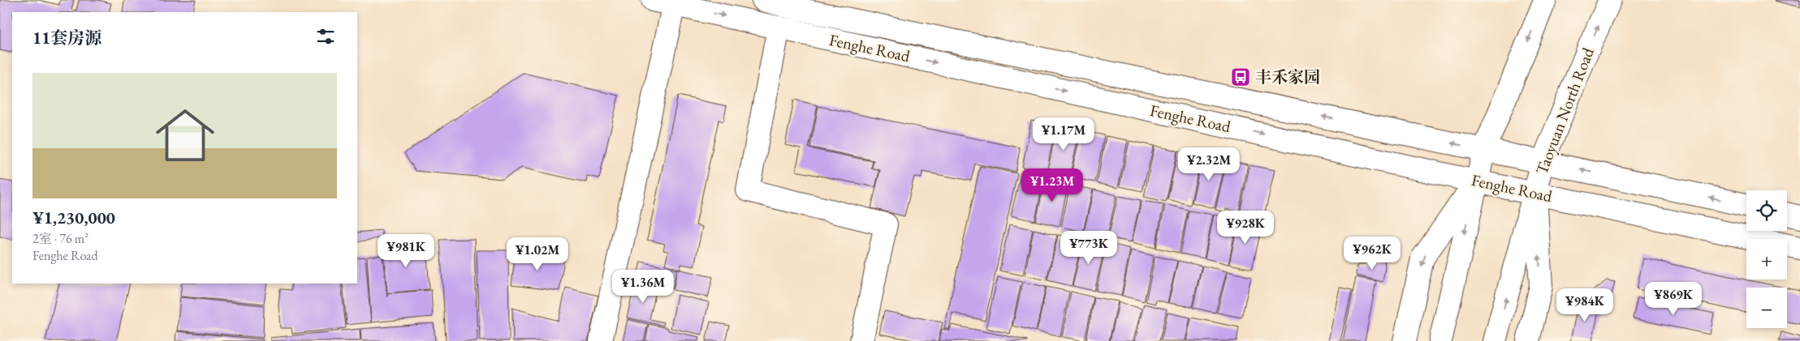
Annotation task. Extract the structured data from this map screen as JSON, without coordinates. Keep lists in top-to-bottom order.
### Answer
{
  "streets": {
    "main road": ["Fenghe Road", "Taoyuan North Road"]
  },
  "crossings": [
    ["Fenghe Road", "Taoyuan North Road"]
  ],
  "places": {
    "bus stop": ["丰禾家园"]
  },
  "page": {
    "heading": "11套房源",
    "list": [
      {
        "name": "¥1,230,000",
        "note": "2室 · 76 m² · Fenghe Road"
      }
    ],
    "price": [
      "¥1.17M",
      "¥2.32M",
      "¥1.23M",
      "¥928K",
      "¥773K",
      "¥981K",
      "¥962K",
      "¥1.02M",
      "¥1.36M",
      "¥869K",
      "¥984K"
    ],
    "map_buttons": ["+", "−"]
  }
}
